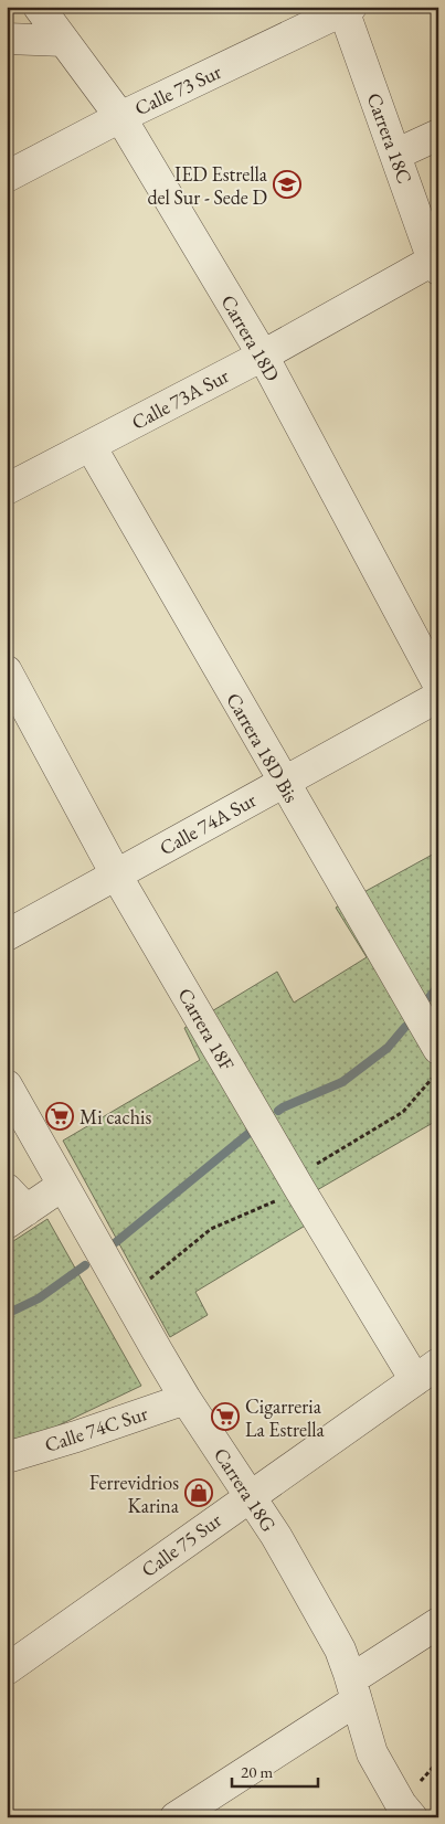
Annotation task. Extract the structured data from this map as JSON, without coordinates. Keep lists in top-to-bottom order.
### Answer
{
  "streets": {
    "street": [
      "Calle 73 Sur",
      "Carrera 18C",
      "Carrera 18D",
      "Calle 73A Sur",
      "Carrera 18D Bis",
      "Calle 74A Sur",
      "Carrera 18F",
      "Calle 74C Sur",
      "Carrera 18G",
      "Calle 75 Sur"
    ]
  },
  "crossings": [
    ["Calle 73 Sur", "Carrera 18C"],
    ["Calle 73 Sur", "Carrera 18D"],
    ["Carrera 18C", "Calle 73A Sur"],
    ["Carrera 18D", "Calle 73A Sur"],
    ["Calle 73A Sur", "Carrera 18D Bis"],
    ["Carrera 18D Bis", "Calle 74A Sur"],
    ["Calle 74A Sur", "Carrera 18F"],
    ["Carrera 18F", "Calle 75 Sur"],
    ["Calle 74C Sur", "Carrera 18G"],
    ["Carrera 18G", "Calle 75 Sur"]
  ],
  "places": {
    "school or university": ["IED Estrella del Sur - Sede D"],
    "supermarket": ["Mi cachis", "Cigarreria La Estrella"],
    "shop": ["Ferrevidrios Karina"]
  },
  "scale_bar": "20 m"
}
